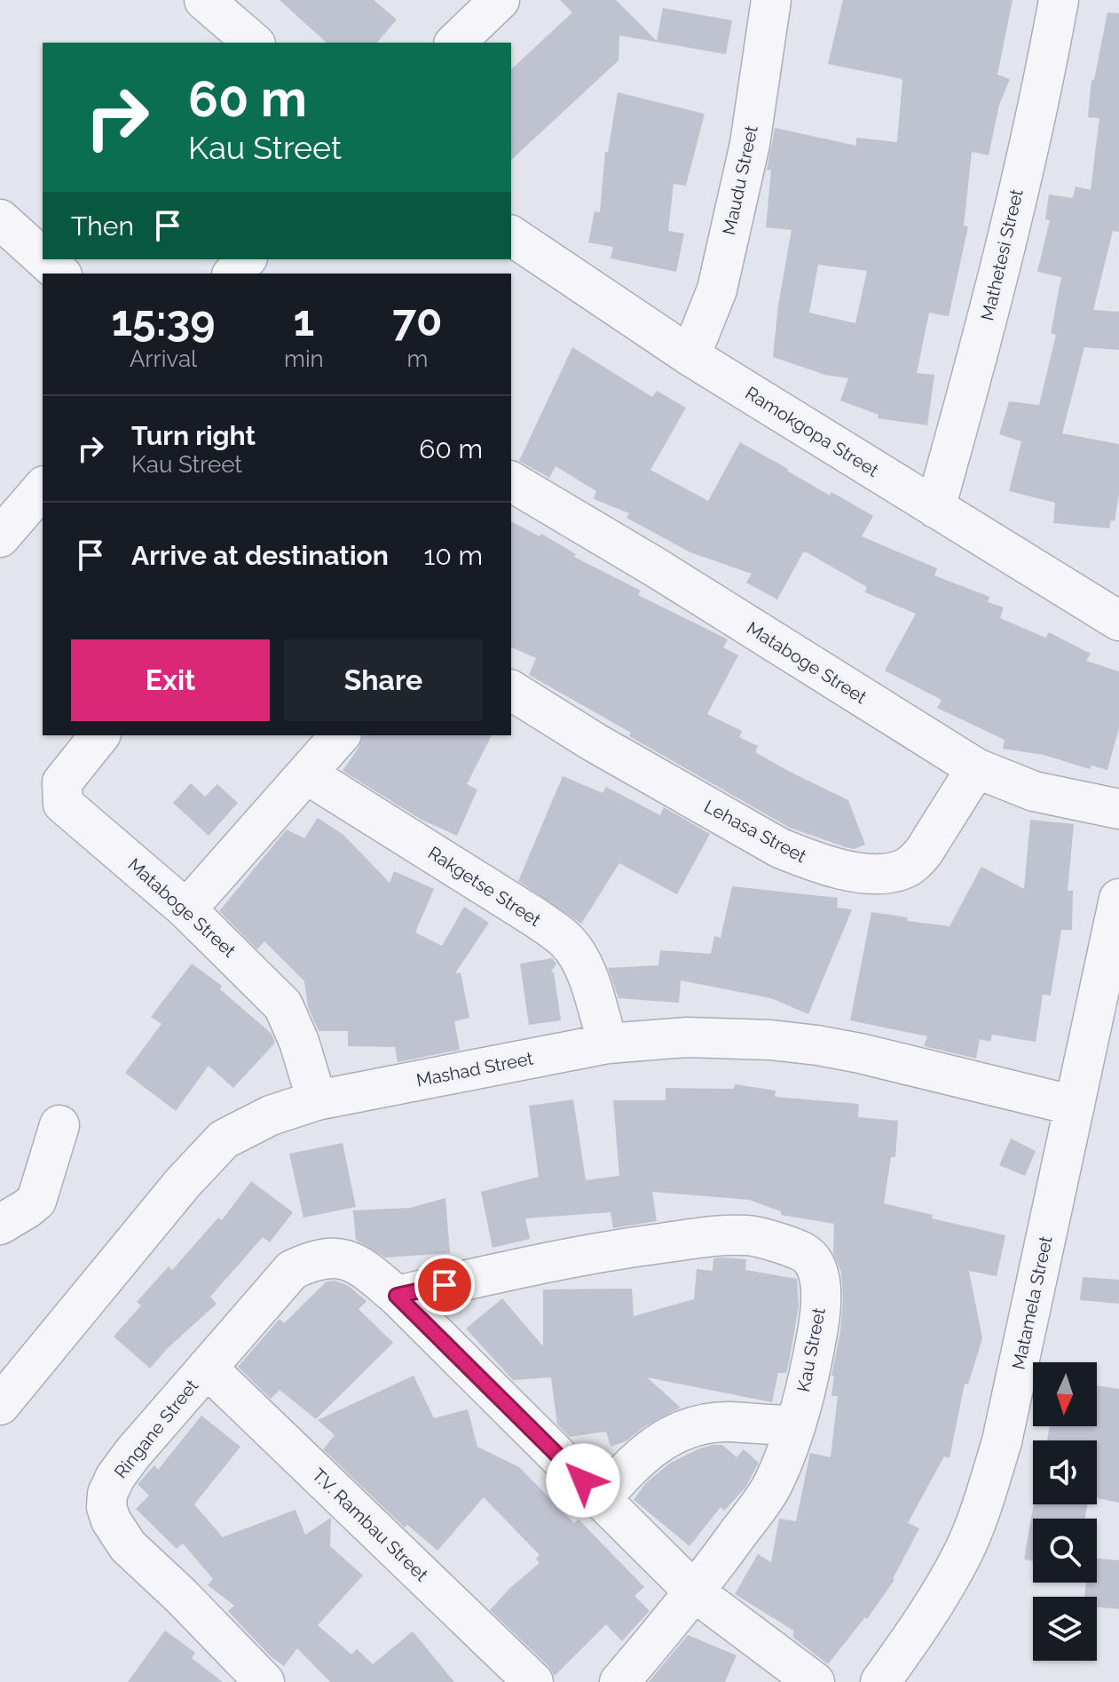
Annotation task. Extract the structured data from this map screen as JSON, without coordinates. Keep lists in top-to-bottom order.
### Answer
{
  "streets": {
    "street": [
      "Maudu Street",
      "Mathetesi Street",
      "Ramokgopa Street",
      "Mataboge Street",
      "Lehasa Street",
      "Rakgetse Street",
      "Mashad Street",
      "Matamela Street",
      "Kau Street",
      "Ringane Street",
      "T.V. Rambau Street"
    ]
  },
  "crossings": [
    ["Maudu Street", "Ramokgopa Street"],
    ["Mathetesi Street", "Ramokgopa Street"],
    ["Mataboge Street", "Lehasa Street"],
    ["Mataboge Street", "Mashad Street"],
    ["Rakgetse Street", "Mashad Street"],
    ["Mashad Street", "Matamela Street"],
    ["Kau Street", "Ringane Street"],
    ["Ringane Street", "T.V. Rambau Street"]
  ],
  "north": "bottom",
  "page": {
    "turn": ["60 m", "Kau Street"],
    "then": "Then",
    "eta": [
      "15:39",
      "Arrival",
      "1",
      "min",
      "70",
      "m"
    ],
    "list": [
      {
        "name": "Turn right",
        "note": "Kau Street",
        "value": "60 m"
      },
      {
        "name": "Arrive at destination",
        "value": "10 m"
      }
    ],
    "buttons": ["Exit", "Share"]
  }
}
